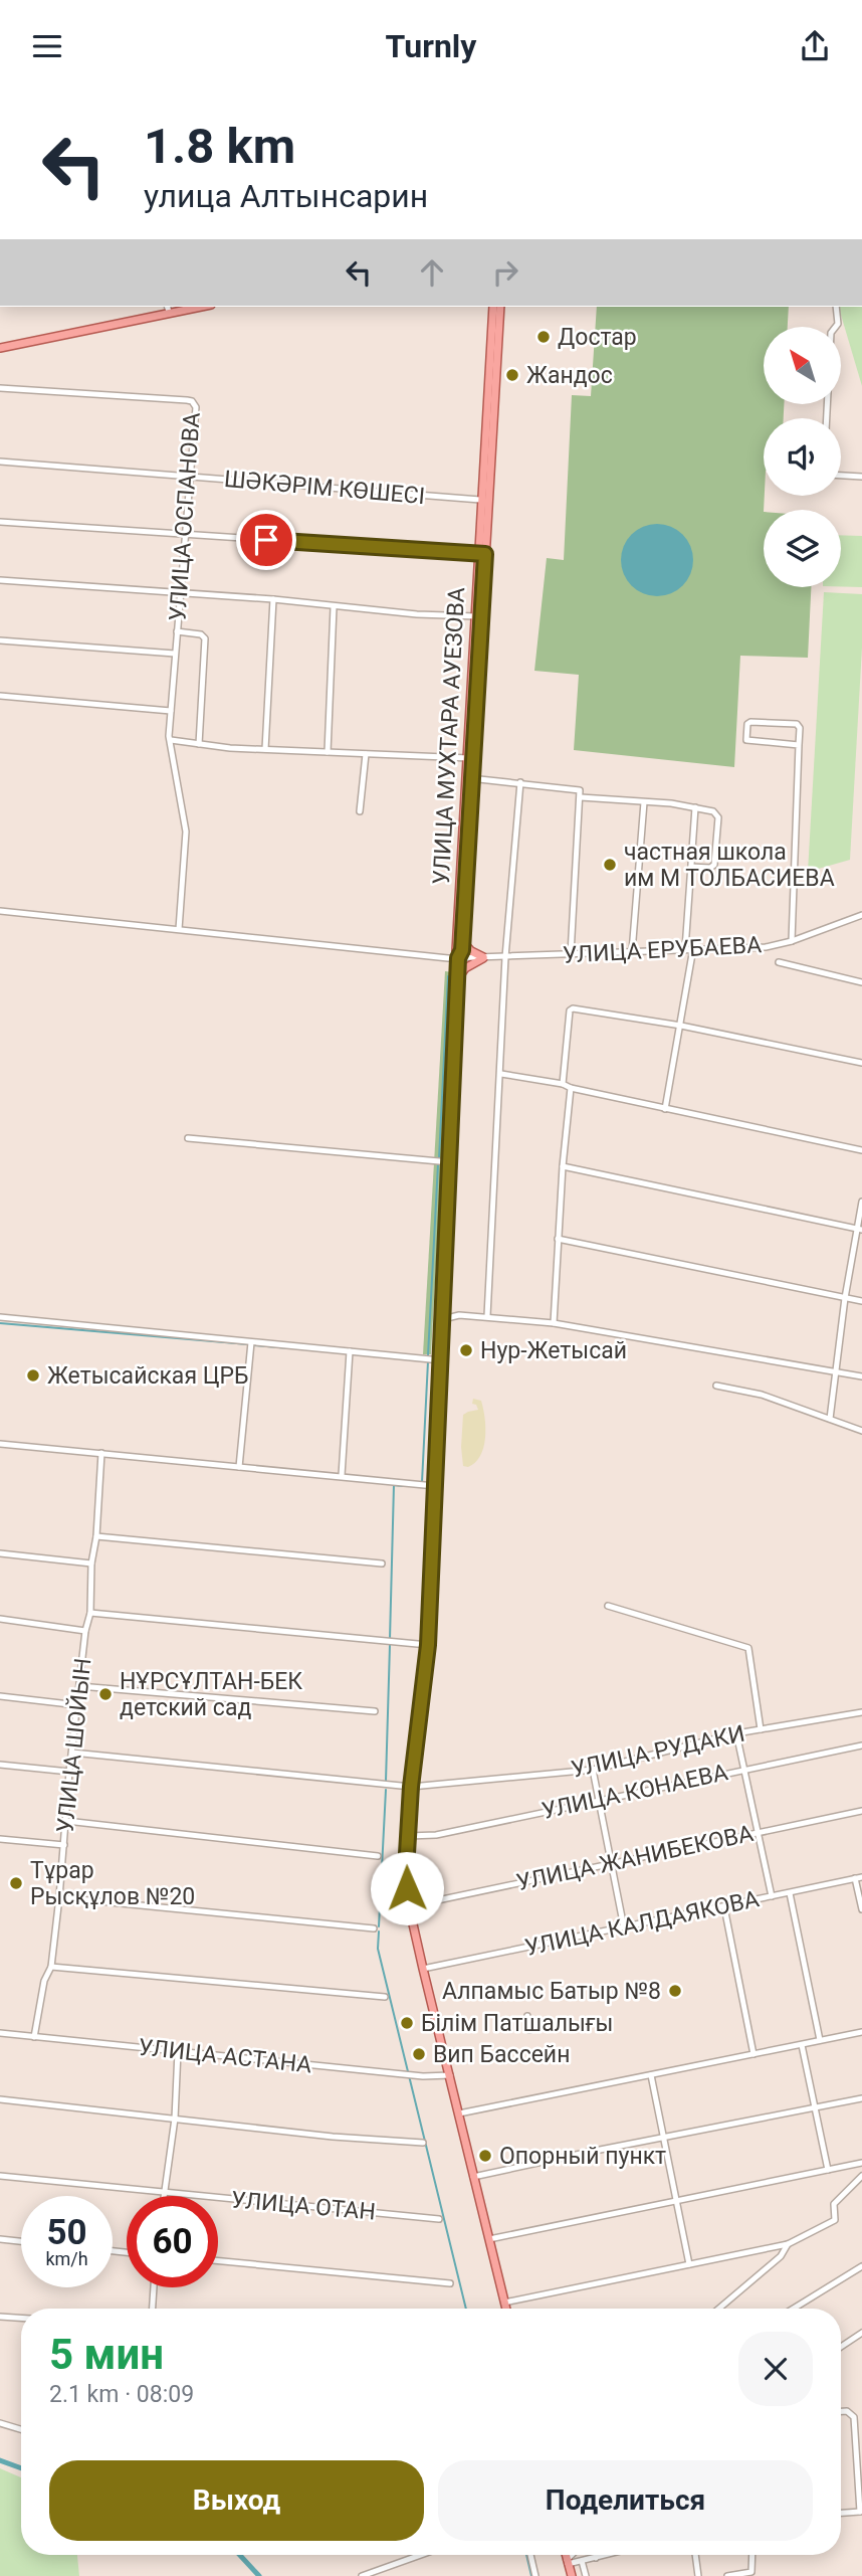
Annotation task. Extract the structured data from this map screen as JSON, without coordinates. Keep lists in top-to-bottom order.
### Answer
{
  "streets": {
    "main road": ["УЛИЦА МУХТАРА АУЕЗОВА"],
    "street": [
      "ШӘКӘРІМ КӨШЕСІ",
      "УЛИЦА ОСПАНОВА",
      "УЛИЦА ЕРУБАЕВА",
      "УЛИЦА ШОЙЫН",
      "УЛИЦА РУДАКИ",
      "УЛИЦА КОНАЕВА",
      "УЛИЦА ЖАНИБЕКОВА",
      "УЛИЦА КАЛДАЯКОВА",
      "УЛИЦА АСТАНА",
      "УЛИЦА ОТАН"
    ]
  },
  "crossings": [
    ["ШӘКӘРІМ КӨШЕСІ", "УЛИЦА ОСПАНОВА"],
    ["ШӘКӘРІМ КӨШЕСІ", "УЛИЦА МУХТАРА АУЕЗОВА"],
    ["УЛИЦА ОСПАНОВА", "УЛИЦА ЕРУБАЕВА"],
    ["УЛИЦА МУХТАРА АУЕЗОВА", "УЛИЦА ЕРУБАЕВА"],
    ["УЛИЦА МУХТАРА АУЕЗОВА", "УЛИЦА РУДАКИ"],
    ["УЛИЦА МУХТАРА АУЕЗОВА", "УЛИЦА КОНАЕВА"],
    ["УЛИЦА МУХТАРА АУЕЗОВА", "УЛИЦА ЖАНИБЕКОВА"],
    ["УЛИЦА МУХТАРА АУЕЗОВА", "УЛИЦА КАЛДАЯКОВА"],
    ["УЛИЦА МУХТАРА АУЕЗОВА", "УЛИЦА АСТАНА"],
    ["УЛИЦА ШОЙЫН", "УЛИЦА РУДАКИ"],
    ["УЛИЦА ШОЙЫН", "УЛИЦА АСТАНА"]
  ],
  "places": [
    "Достар",
    "Жандос",
    "частная школа им М ТОЛБАСИЕВА",
    "Нур-Жетысай",
    "Жетысайская ЦРБ",
    "НҰРСҰЛТАН-БЕК детский сад",
    "Тұрар Рысқұлов №20",
    "Алпамыс Батыр №8",
    "Білім Патшалығы",
    "Вип Бассейн",
    "Опорный пункт"
  ],
  "north": "top left",
  "page": {
    "header": "Turnly",
    "turn": ["1.8 km", "улица Алтынсарин"],
    "speed": "50 km/h",
    "limit": "60",
    "heading": ["5 мин", "2.1 km · 08:09"],
    "buttons": ["Выход", "Поделиться"]
  }
}
